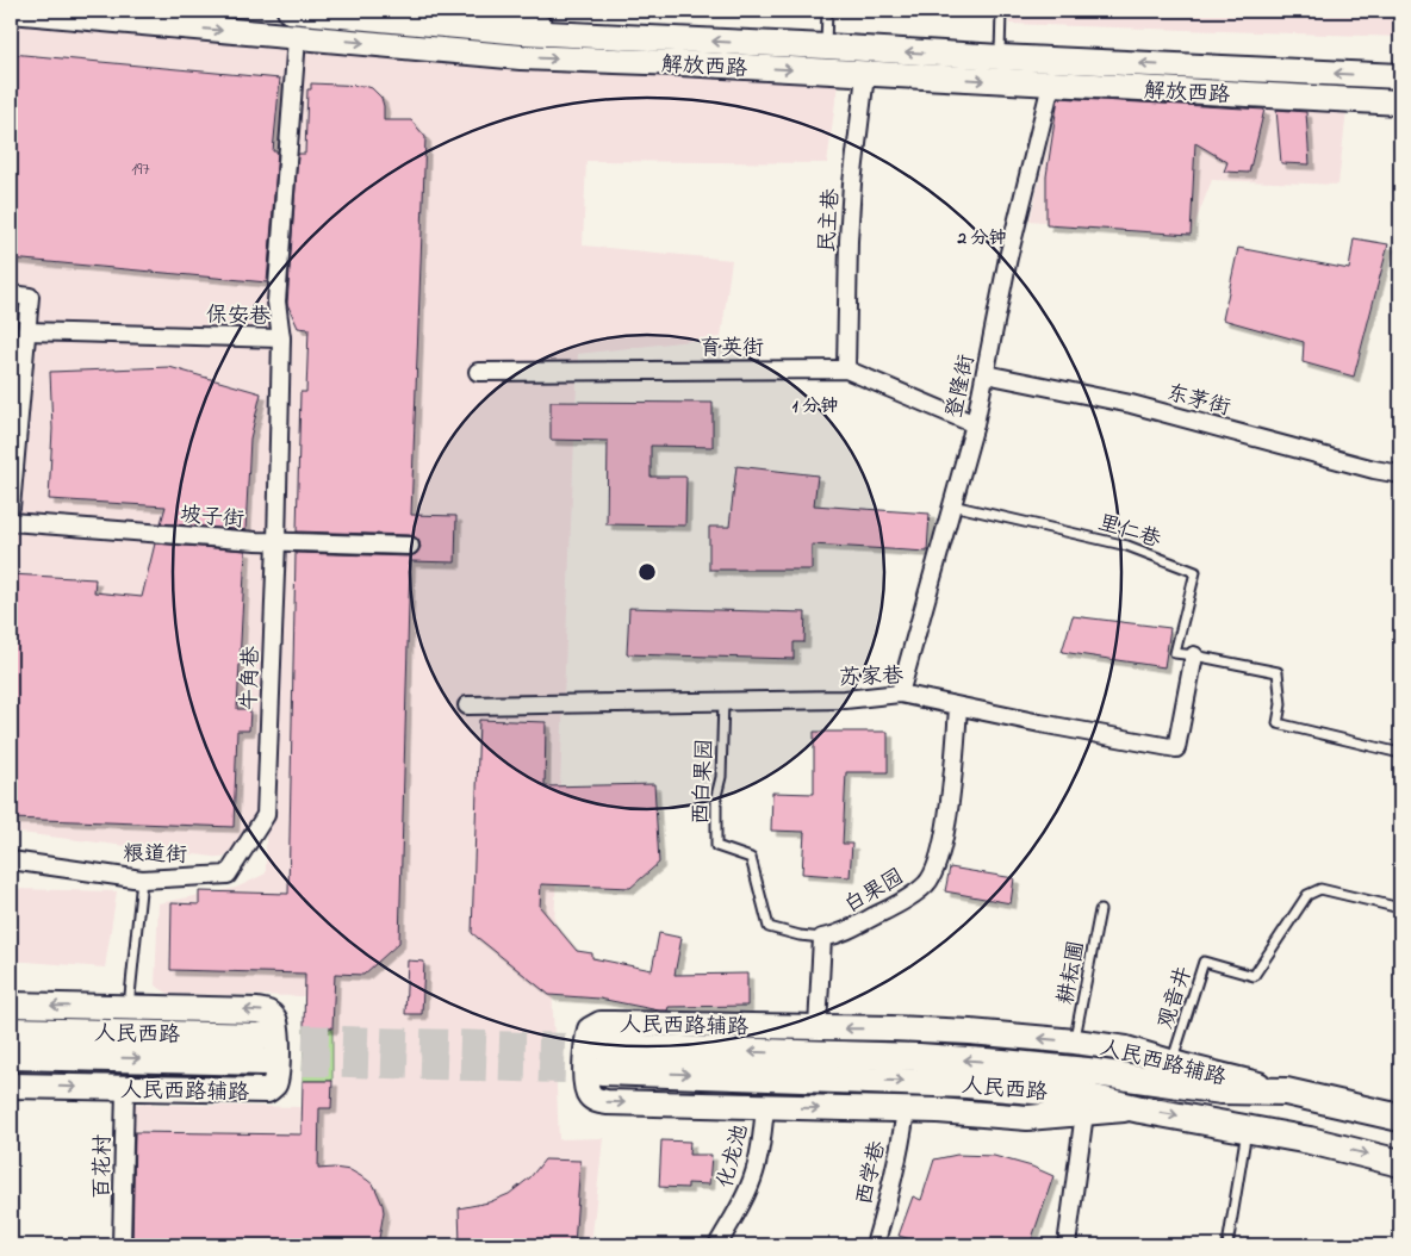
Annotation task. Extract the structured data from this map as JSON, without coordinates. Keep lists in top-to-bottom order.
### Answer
{
  "streets": {
    "main road": ["解放西路", "人民西路辅路", "人民西路"],
    "street": [
      "民主巷",
      "保安巷",
      "育英街",
      "登隆街",
      "东茅街",
      "坡子街",
      "苏家巷",
      "牛角巷",
      "粮道街",
      "白果园",
      "化龙池",
      "百花村",
      "西学巷"
    ],
    "lane": [
      "里仁巷",
      "西白果园",
      "耕耘圃",
      "观音井"
    ]
  },
  "crossings": [
    ["解放西路", "民主巷"],
    ["解放西路", "登隆街"],
    ["民主巷", "育英街"],
    ["保安巷", "坡子街"],
    ["保安巷", "牛角巷"],
    ["育英街", "登隆街"],
    ["登隆街", "东茅街"],
    ["登隆街", "里仁巷"],
    ["登隆街", "苏家巷"],
    ["坡子街", "牛角巷"],
    ["里仁巷", "苏家巷"],
    ["苏家巷", "西白果园"],
    ["苏家巷", "白果园"],
    ["牛角巷", "粮道街"],
    ["西白果园", "白果园"],
    ["耕耘圃", "人民西路辅路"],
    ["观音井", "人民西路辅路"],
    ["人民西路辅路", "人民西路"],
    ["人民西路辅路", "化龙池"],
    ["人民西路辅路", "百花村"],
    ["人民西路辅路", "西学巷"]
  ],
  "house_numbers": ["197"],
  "rings": ["2 分钟", "1 分钟"]
}
